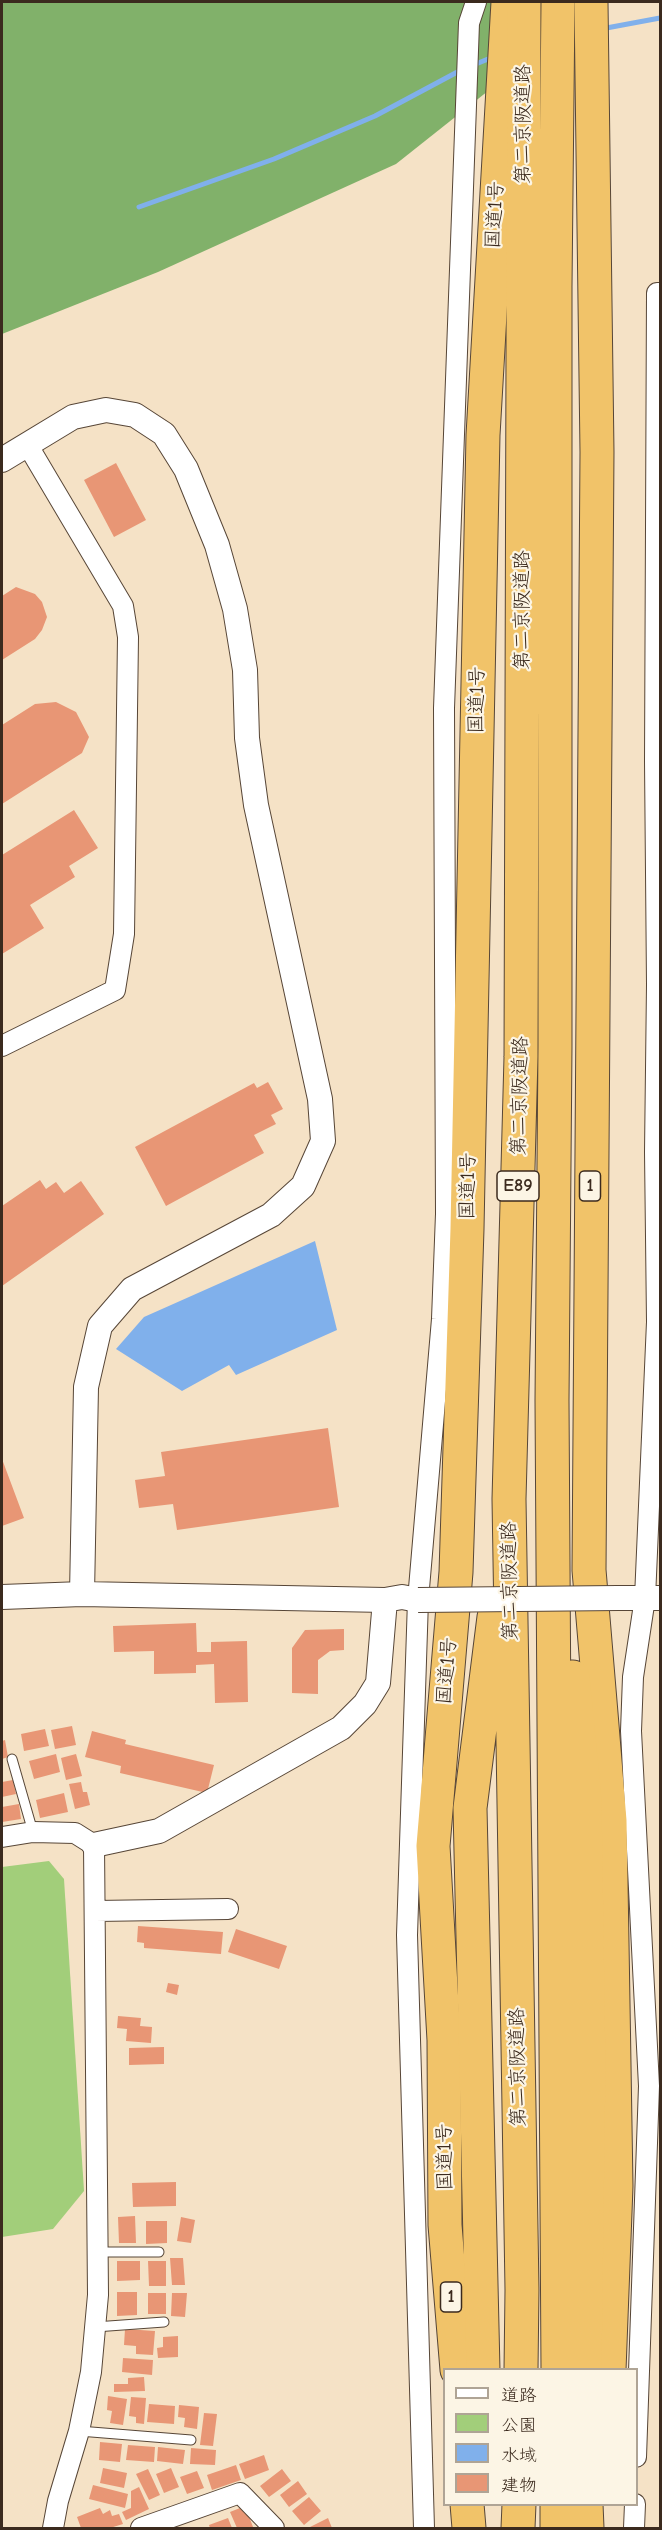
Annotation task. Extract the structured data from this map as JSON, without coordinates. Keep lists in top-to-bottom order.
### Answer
{
  "streets": {
    "highway": [
      "第二京阪道路",
      "国道1号",
      "E89",
      "1"
    ]
  },
  "legend": [
    "道路",
    "公園",
    "水域",
    "建物"
  ]
}
